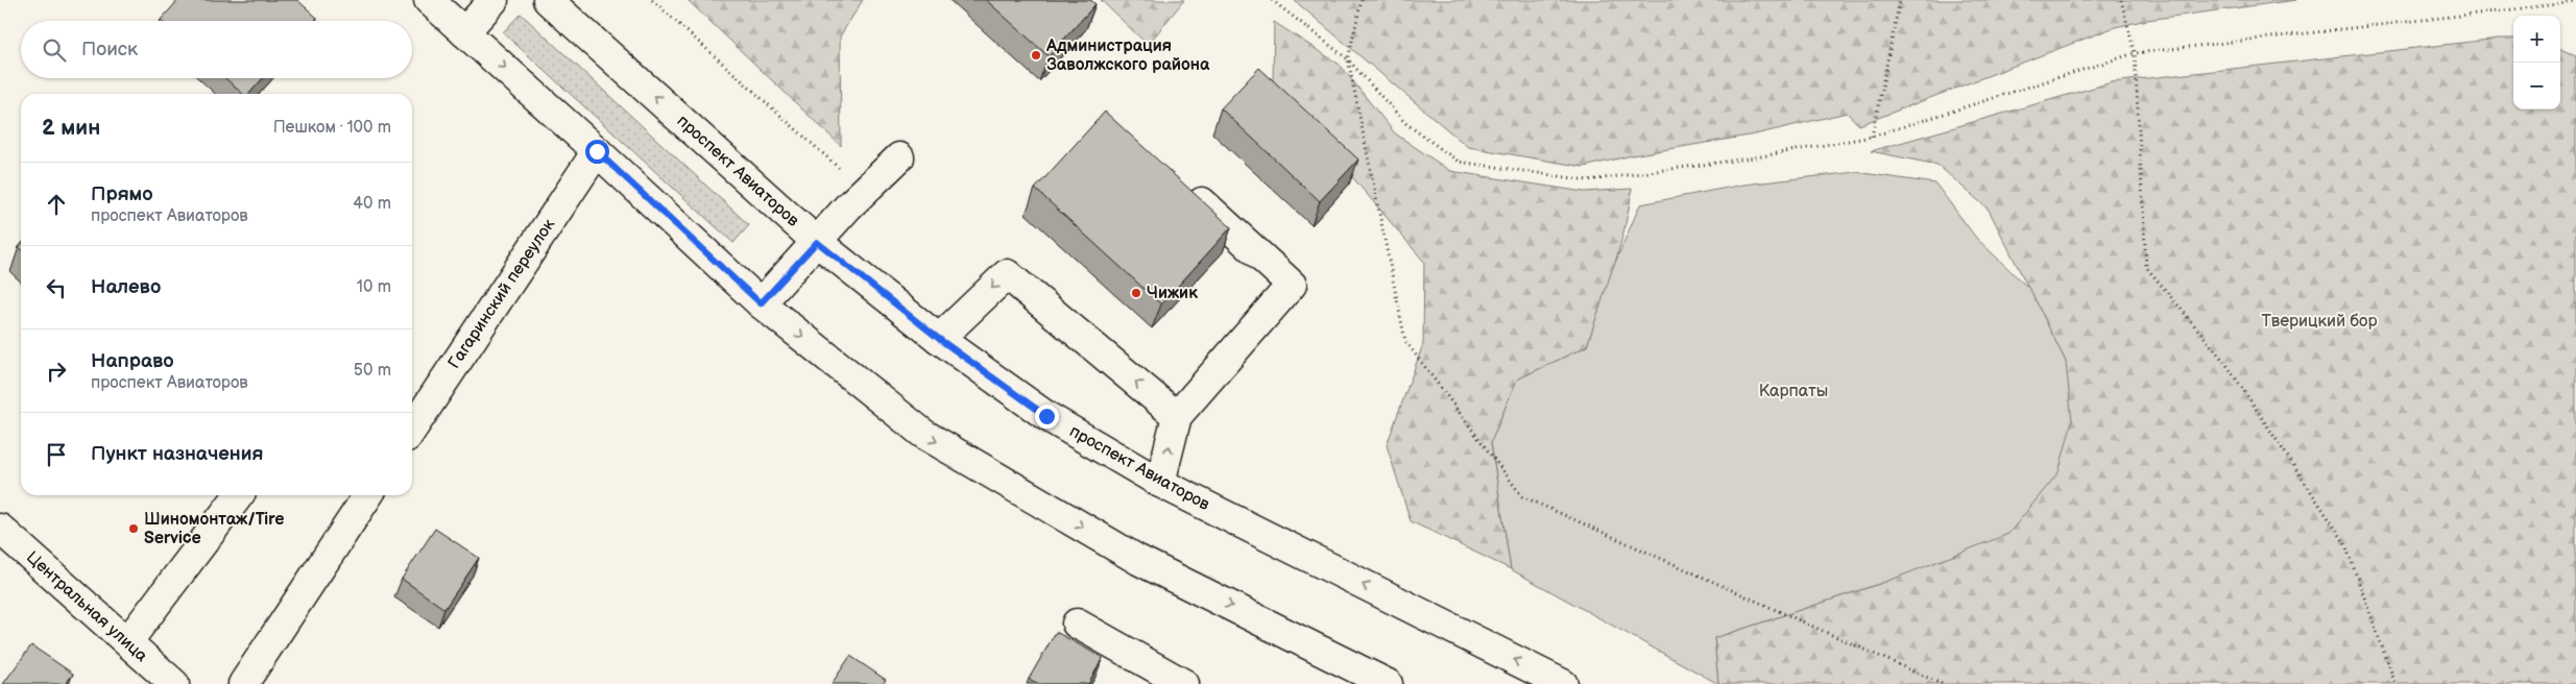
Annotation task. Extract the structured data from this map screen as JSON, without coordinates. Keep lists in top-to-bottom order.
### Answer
{
  "streets": {
    "main road": ["проспект Авиаторов", "Гагаринский переулок", "Центральная улица"]
  },
  "parks": ["Тверицкий бор", "Карпаты"],
  "places": ["Администрация Заволжского района", "Чижик", "Шиномонтаж/Tire Service"],
  "page": {
    "map_buttons": ["+", "−"],
    "search": "Поиск",
    "heading": ["2 мин", "Пешком · 100 m"],
    "list": [
      ["Прямо", "проспект Авиаторов", "40 m"],
      ["Налево", "10 m"],
      ["Направо", "проспект Авиаторов", "50 m"],
      "Пункт назначения"
    ]
  }
}
